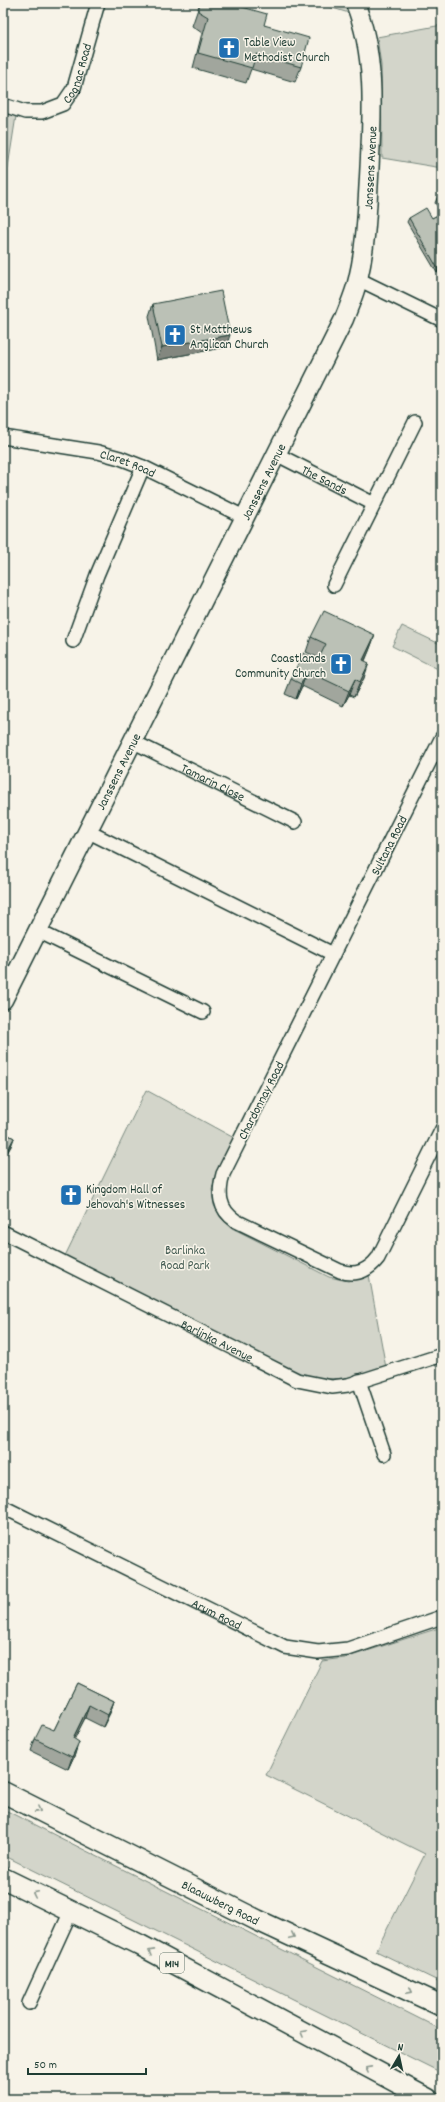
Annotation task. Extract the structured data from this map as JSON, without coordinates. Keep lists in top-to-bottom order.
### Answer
{
  "streets": {
    "main road": ["Blaauwberg Road", "M14"],
    "street": [
      "Cognac Road",
      "Janssens Avenue",
      "Claret Road",
      "The Sands",
      "Tamarin Close",
      "Sultana Road",
      "Chardonnay Road",
      "Barlinka Avenue",
      "Arum Road"
    ]
  },
  "crossings": [
    ["Janssens Avenue", "Claret Road"],
    ["Janssens Avenue", "The Sands"],
    ["Janssens Avenue", "Tamarin Close"],
    ["Sultana Road", "Chardonnay Road"]
  ],
  "parks": ["Barlinka Road Park"],
  "places": {
    "church": [
      "Table View Methodist Church",
      "St Matthews Anglican Church",
      "Coastlands Community Church",
      "Kingdom Hall of Jehovah's Witnesses"
    ]
  },
  "scale_bar": "50 m",
  "north": "top"
}
